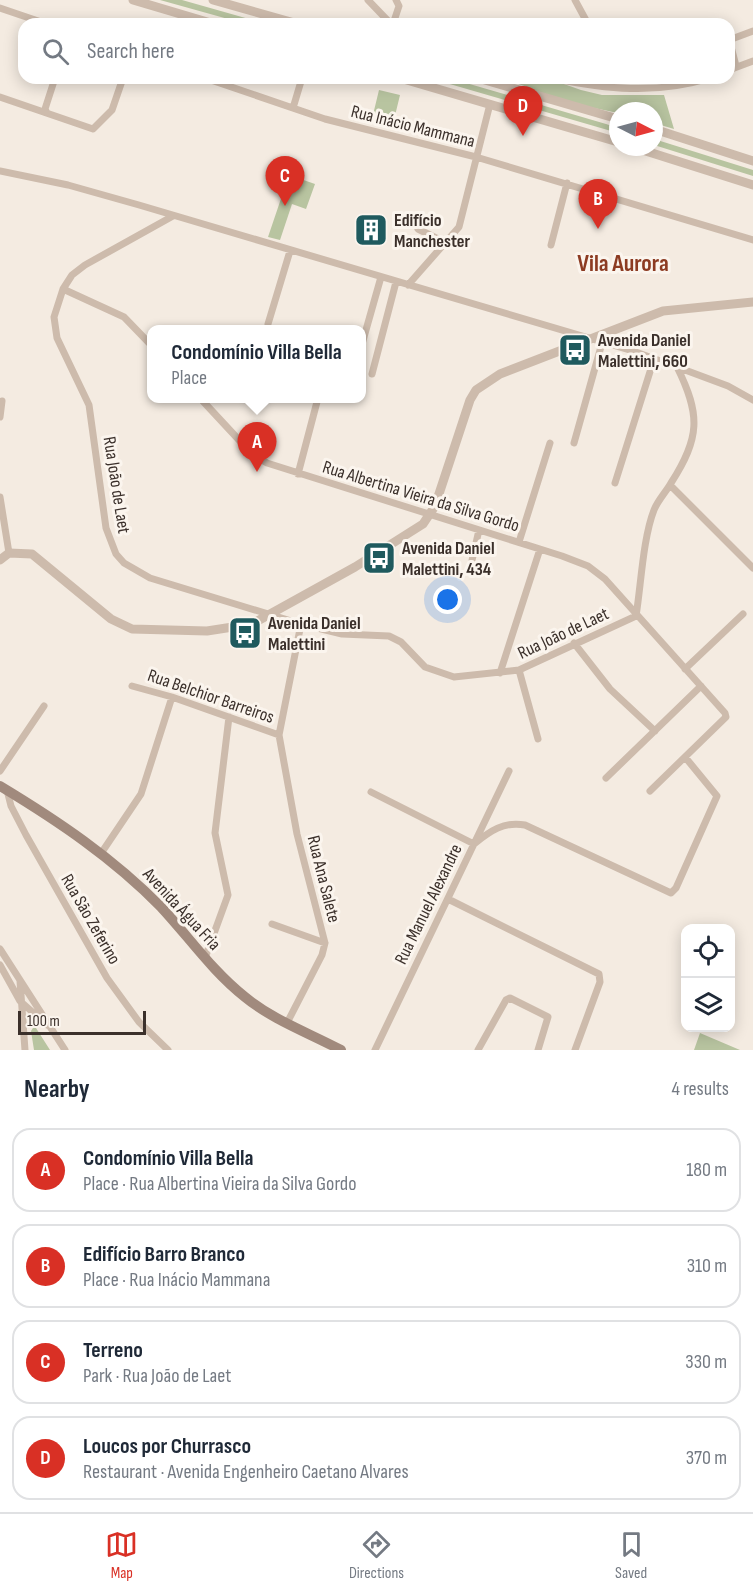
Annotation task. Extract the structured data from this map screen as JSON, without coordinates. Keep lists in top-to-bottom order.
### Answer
{
  "streets": {
    "main road": ["Avenida Água Fria"],
    "street": [
      "Rua Inácio Mammana",
      "Rua João de Laet",
      "Rua Albertina Vieira da Silva Gordo",
      "Rua Belchior Barreiros",
      "Rua Ana Salete",
      "Rua Manuel Alexandre",
      "Rua São Zeferino"
    ]
  },
  "crossings": [
    ["Rua João de Laet", "Rua Albertina Vieira da Silva Gordo"],
    ["Rua Belchior Barreiros", "Rua Ana Salete"],
    ["Rua Ana Salete", "Avenida Água Fria"],
    ["Avenida Água Fria", "Rua São Zeferino"]
  ],
  "districts": ["Vila Aurora"],
  "places": {
    "building": ["Edifício Manchester"],
    "bus stop": ["Avenida Daniel Malettini, 660", "Avenida Daniel Malettini, 434", "Avenida Daniel Malettini"]
  },
  "scale_bar": "100 m",
  "north": "right",
  "page": {
    "search": "Search here",
    "pins": [
      "D",
      "C",
      "B",
      "A"
    ],
    "popup": ["Condomínio Villa Bella", "Place"],
    "scale": "100 m",
    "heading": ["Nearby", "4 results"],
    "list": [
      {
        "mark": "A",
        "name": "Condomínio Villa Bella",
        "note": "Place · Rua Albertina Vieira da Silva Gordo",
        "value": "180 m"
      },
      {
        "mark": "B",
        "name": "Edifício Barro Branco",
        "note": "Place · Rua Inácio Mammana",
        "value": "310 m"
      },
      {
        "mark": "C",
        "name": "Terreno",
        "note": "Park · Rua João de Laet",
        "value": "330 m"
      },
      {
        "mark": "D",
        "name": "Loucos por Churrasco",
        "note": "Restaurant · Avenida Engenheiro Caetano Alvares",
        "value": "370 m"
      }
    ],
    "nav": ["Map", "Directions", "Saved"]
  }
}
